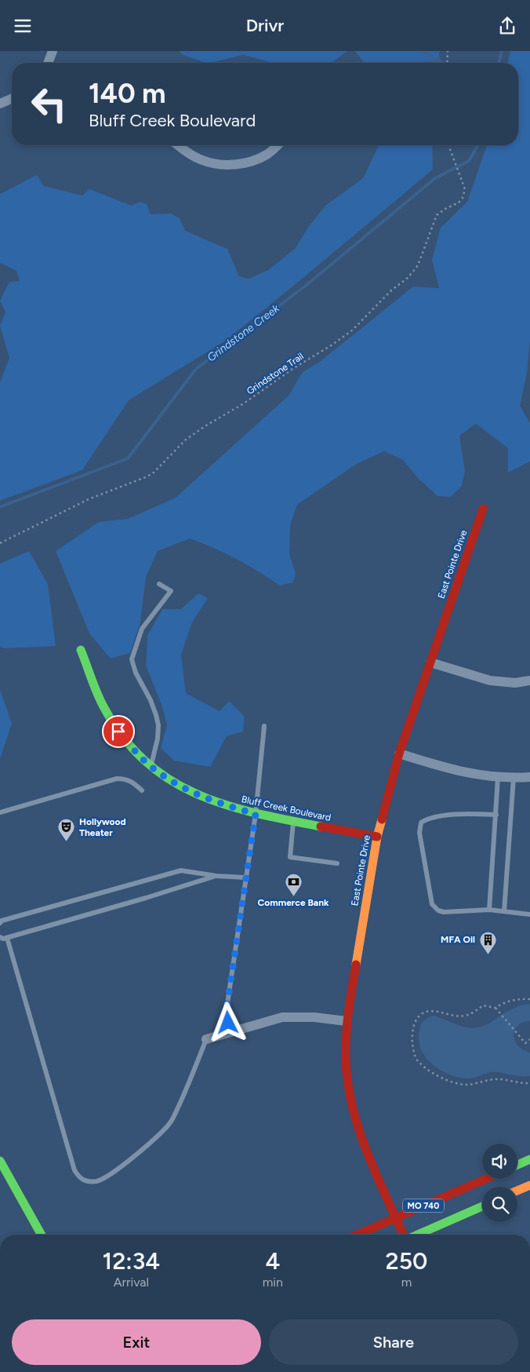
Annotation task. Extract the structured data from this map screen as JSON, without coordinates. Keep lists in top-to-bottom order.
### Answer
{
  "streets": {
    "main road": ["East Pointe Drive", "Bluff Creek Boulevard", "MO 740"],
    "path": ["Grindstone Trail"]
  },
  "crossings": [
    ["East Pointe Drive", "Bluff Creek Boulevard"],
    ["East Pointe Drive", "MO 740"]
  ],
  "water": ["Grindstone Creek"],
  "places": {
    "theatre": ["Hollywood Theater"],
    "bank": ["Commerce Bank"],
    "building": ["MFA Oil"]
  },
  "page": {
    "header": "Drivr",
    "turn": ["140 m", "Bluff Creek Boulevard"],
    "eta": [
      "12:34",
      "Arrival",
      "4",
      "min",
      "250",
      "m"
    ],
    "buttons": ["Exit", "Share"]
  }
}
